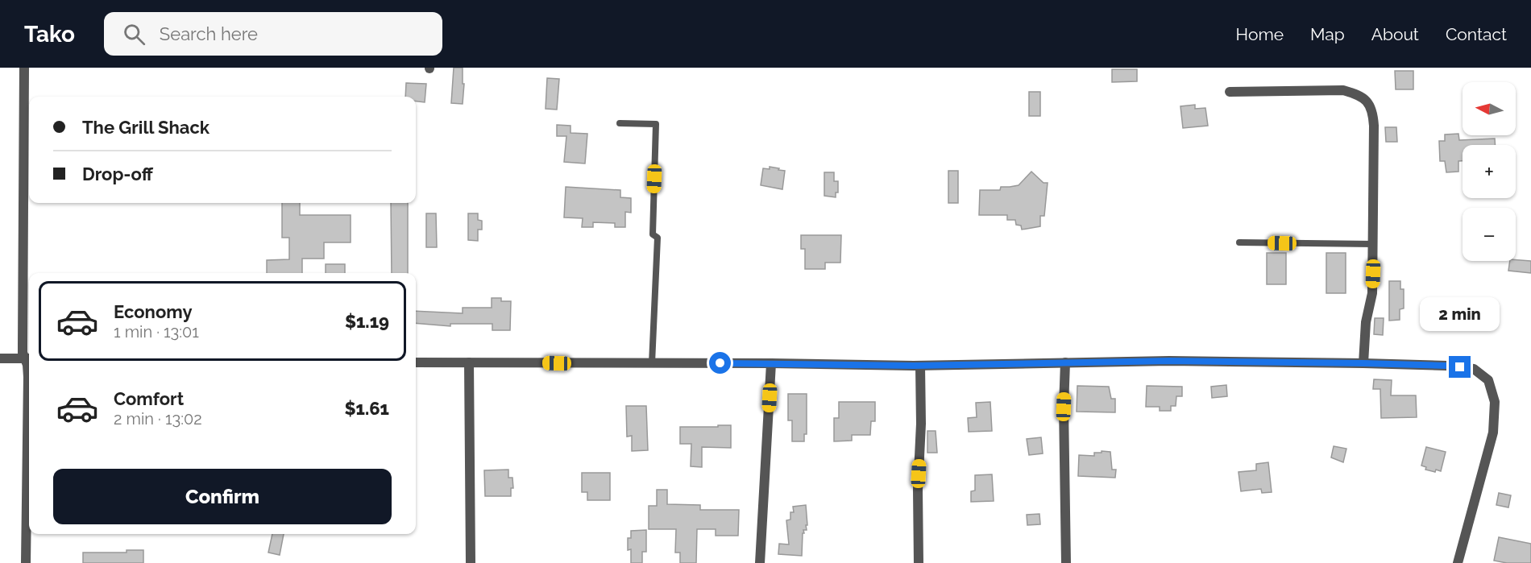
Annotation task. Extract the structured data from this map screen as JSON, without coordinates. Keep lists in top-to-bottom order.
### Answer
{
  "north": "left",
  "page": {
    "header": "Tako",
    "search": "Search here",
    "nav": [
      "Home",
      "Map",
      "About",
      "Contact"
    ],
    "map_buttons": ["+", "−"],
    "banner": ["The Grill Shack", "Drop-off"],
    "list": [
      {
        "name": "Economy",
        "note": "1 min · 13:01",
        "value": "$1.19"
      },
      {
        "name": "Comfort",
        "note": "2 min · 13:02",
        "value": "$1.61"
      }
    ],
    "bubble": "2 min",
    "buttons": "Confirm"
  }
}
